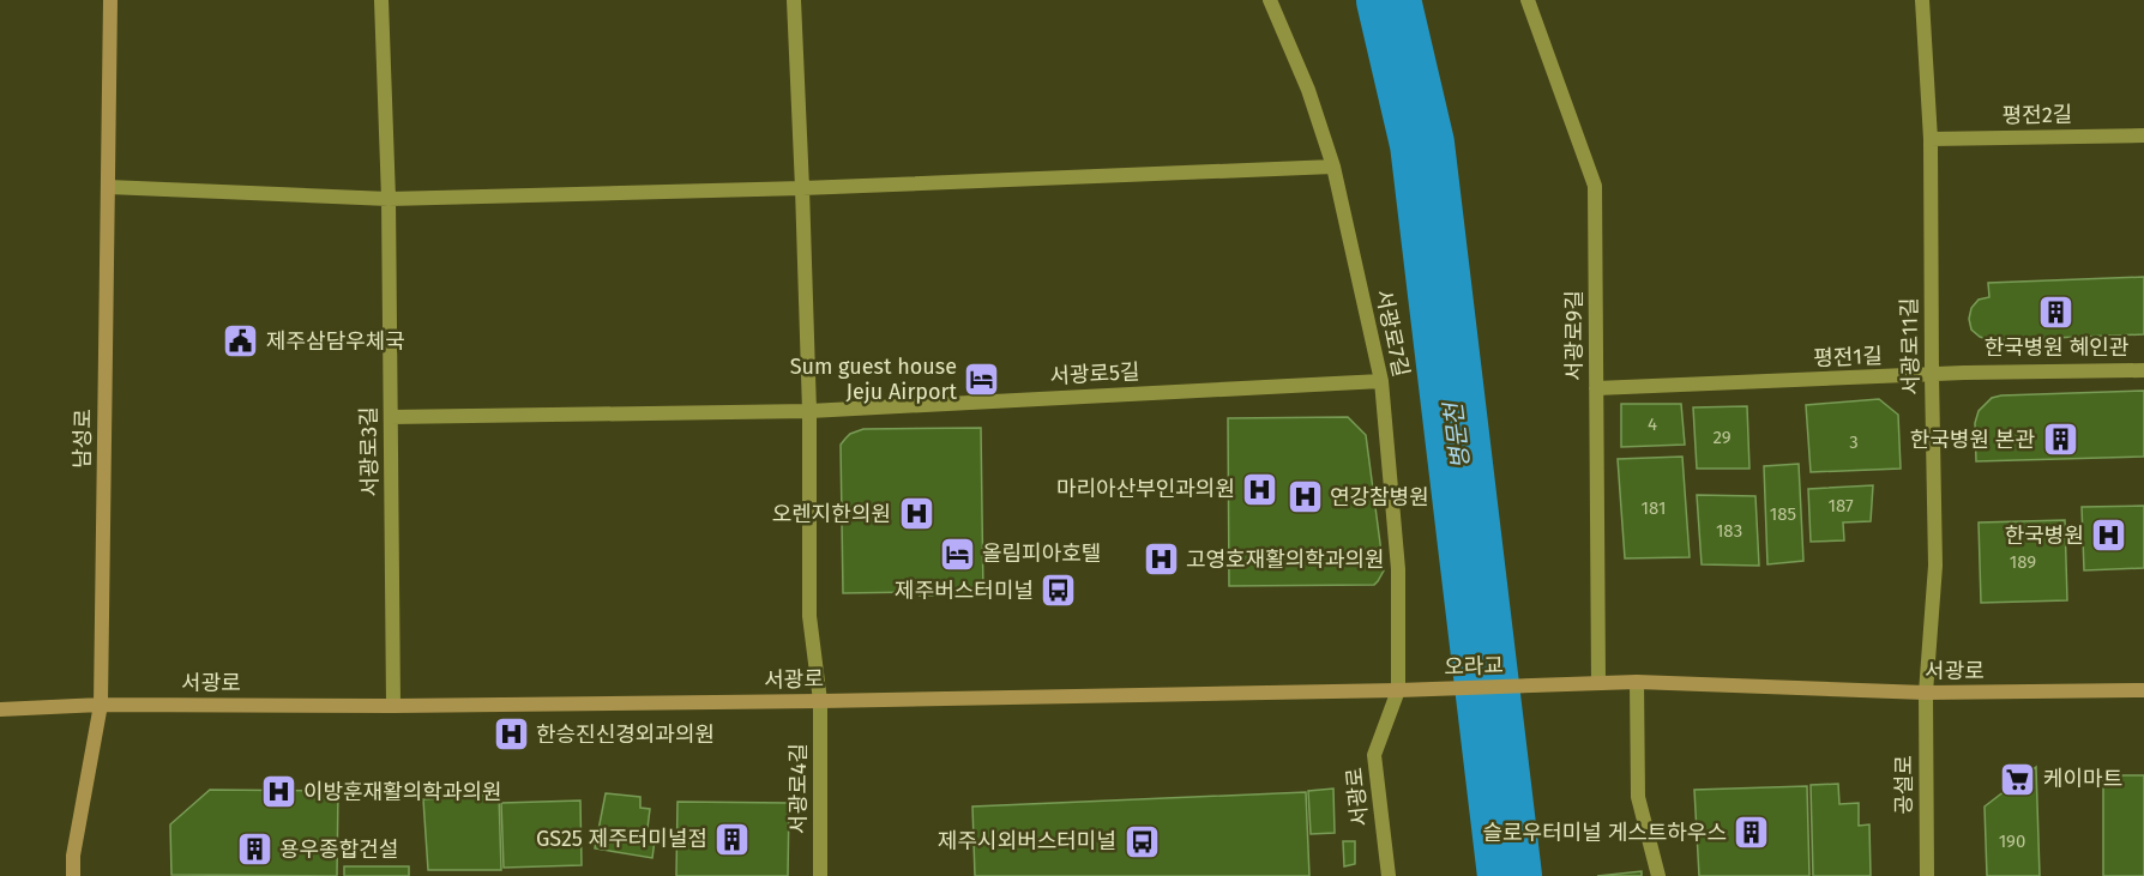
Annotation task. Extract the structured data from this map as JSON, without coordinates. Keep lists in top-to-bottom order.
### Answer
{
  "streets": {
    "main road": ["남성로", "오라교", "서광로"],
    "street": [
      "평전2길",
      "서광로7길",
      "서광로9길",
      "서광로11길",
      "평전1길",
      "서광로5길",
      "서광로3길",
      "공설로",
      "서광로4길"
    ]
  },
  "crossings": [
    ["평전2길", "서광로11길"],
    ["서광로7길", "서광로5길"],
    ["서광로7길", "오라교"],
    ["서광로7길", "서광로"],
    ["서광로9길", "평전1길"],
    ["서광로9길", "서광로"],
    ["서광로11길", "평전1길"],
    ["서광로11길", "서광로"],
    ["서광로11길", "공설로"],
    ["서광로5길", "서광로3길"],
    ["남성로", "서광로"],
    ["서광로3길", "서광로"],
    ["오라교", "서광로"],
    ["서광로", "공설로"],
    ["서광로", "서광로4길"]
  ],
  "water": ["병문천"],
  "places": {
    "building": [
      "한국병원 혜인관",
      "한국병원 본관",
      "슬로우터미널 게스트하우스",
      "GS25 제주터미널점",
      "용우종합건설"
    ],
    "public building": ["제주삼담우체국"],
    "hotel": ["Sum guest house Jeju Airport", "올림피아호텔"],
    "hospital": [
      "마리아산부인과의원",
      "연강참병원",
      "오렌지한의원",
      "한국병원",
      "고영호재활의학과의원",
      "한승진신경외과의원",
      "이방훈재활의학과의원"
    ],
    "bus stop": ["제주버스터미널", "제주시외버스터미널"],
    "supermarket": ["케이마트"]
  },
  "house_numbers": [
    "4",
    "29",
    "3",
    "187",
    "181",
    "185",
    "183",
    "189",
    "190"
  ]
}
